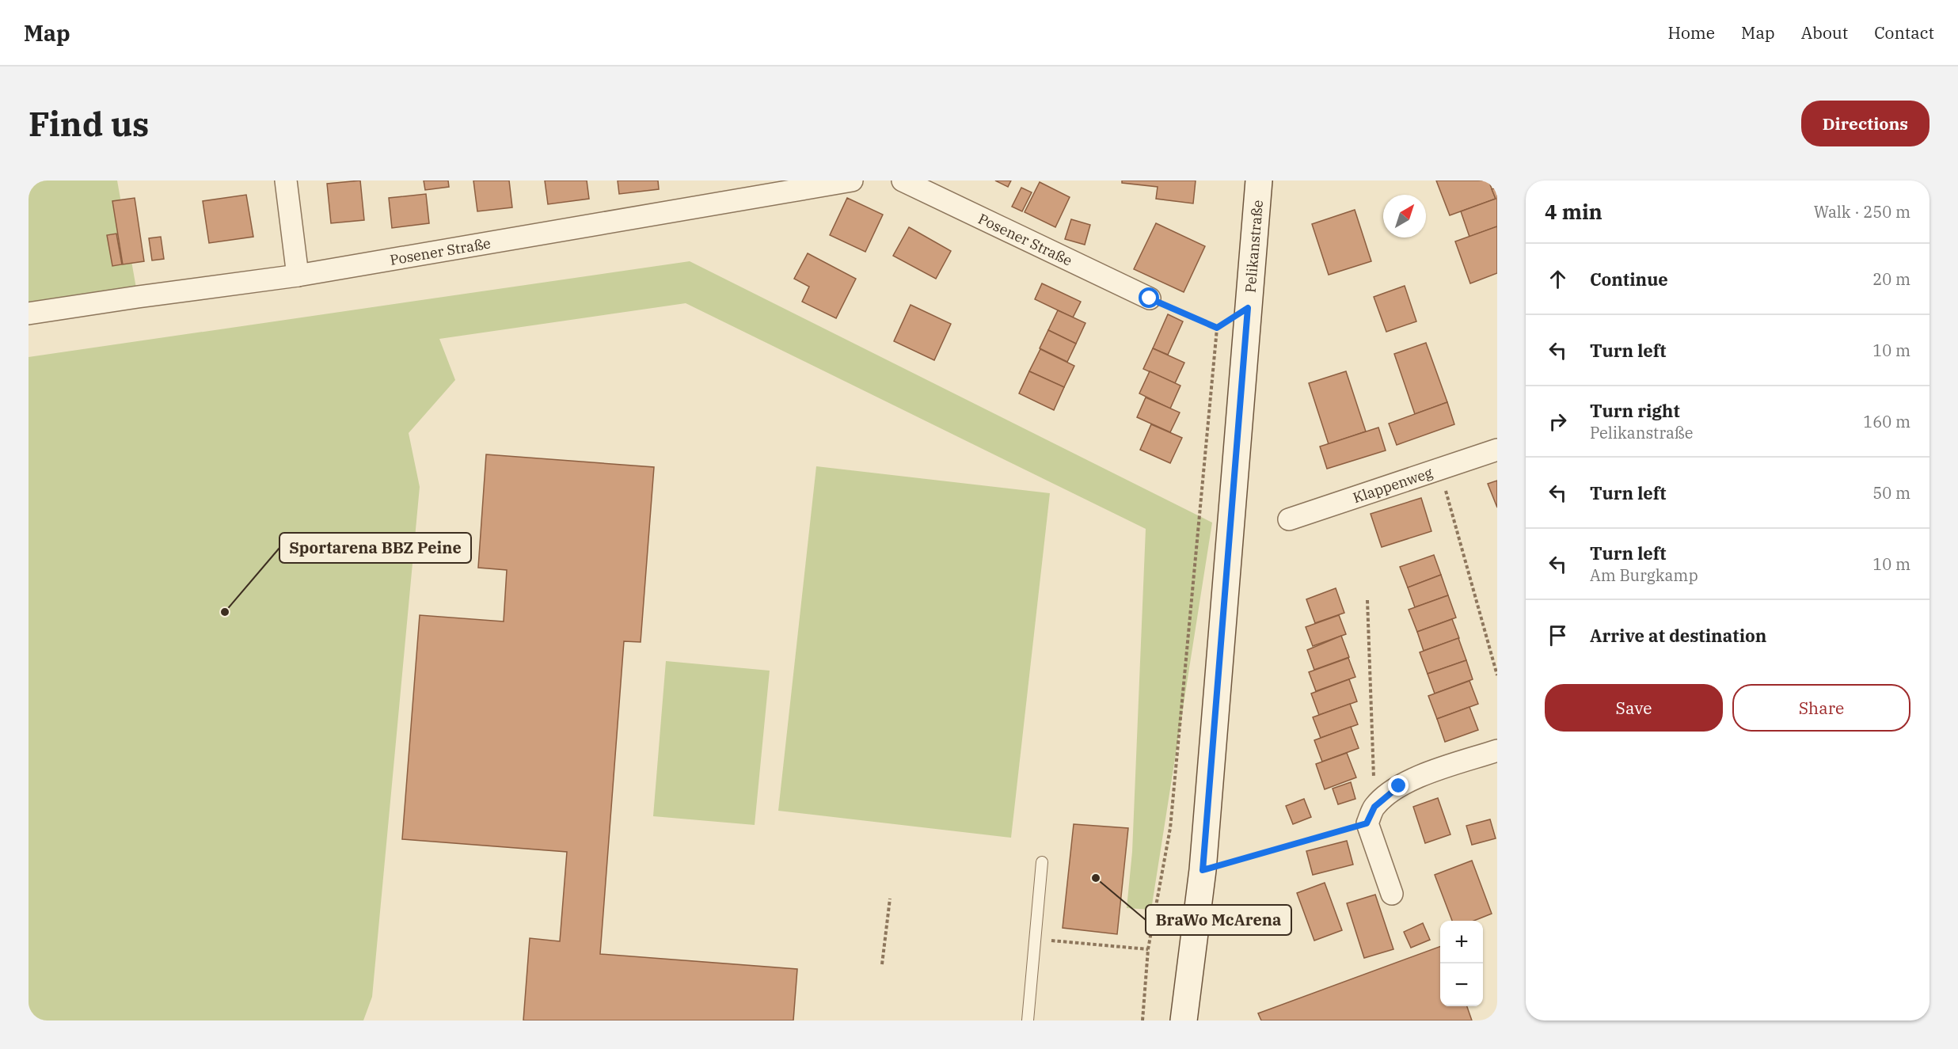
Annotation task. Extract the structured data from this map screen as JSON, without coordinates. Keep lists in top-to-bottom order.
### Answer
{
  "streets": {
    "main road": ["Pelikanstraße"],
    "street": ["Posener Straße", "Klappenweg"]
  },
  "places": ["Sportarena BBZ Peine", "BraWo McArena"],
  "north": "top right",
  "page": {
    "header": "Map",
    "nav": [
      "Home",
      "Map",
      "About",
      "Contact"
    ],
    "buttons": [
      "Directions",
      ["Save", "Share"]
    ],
    "title": "Find us",
    "heading": ["4 min", "Walk · 250 m"],
    "list": [
      ["Continue", "20 m"],
      ["Turn left", "10 m"],
      ["Turn right", "Pelikanstraße", "160 m"],
      ["Turn left", "50 m"],
      ["Turn left", "Am Burgkamp", "10 m"],
      "Arrive at destination"
    ],
    "map_buttons": ["+", "−"]
  }
}
